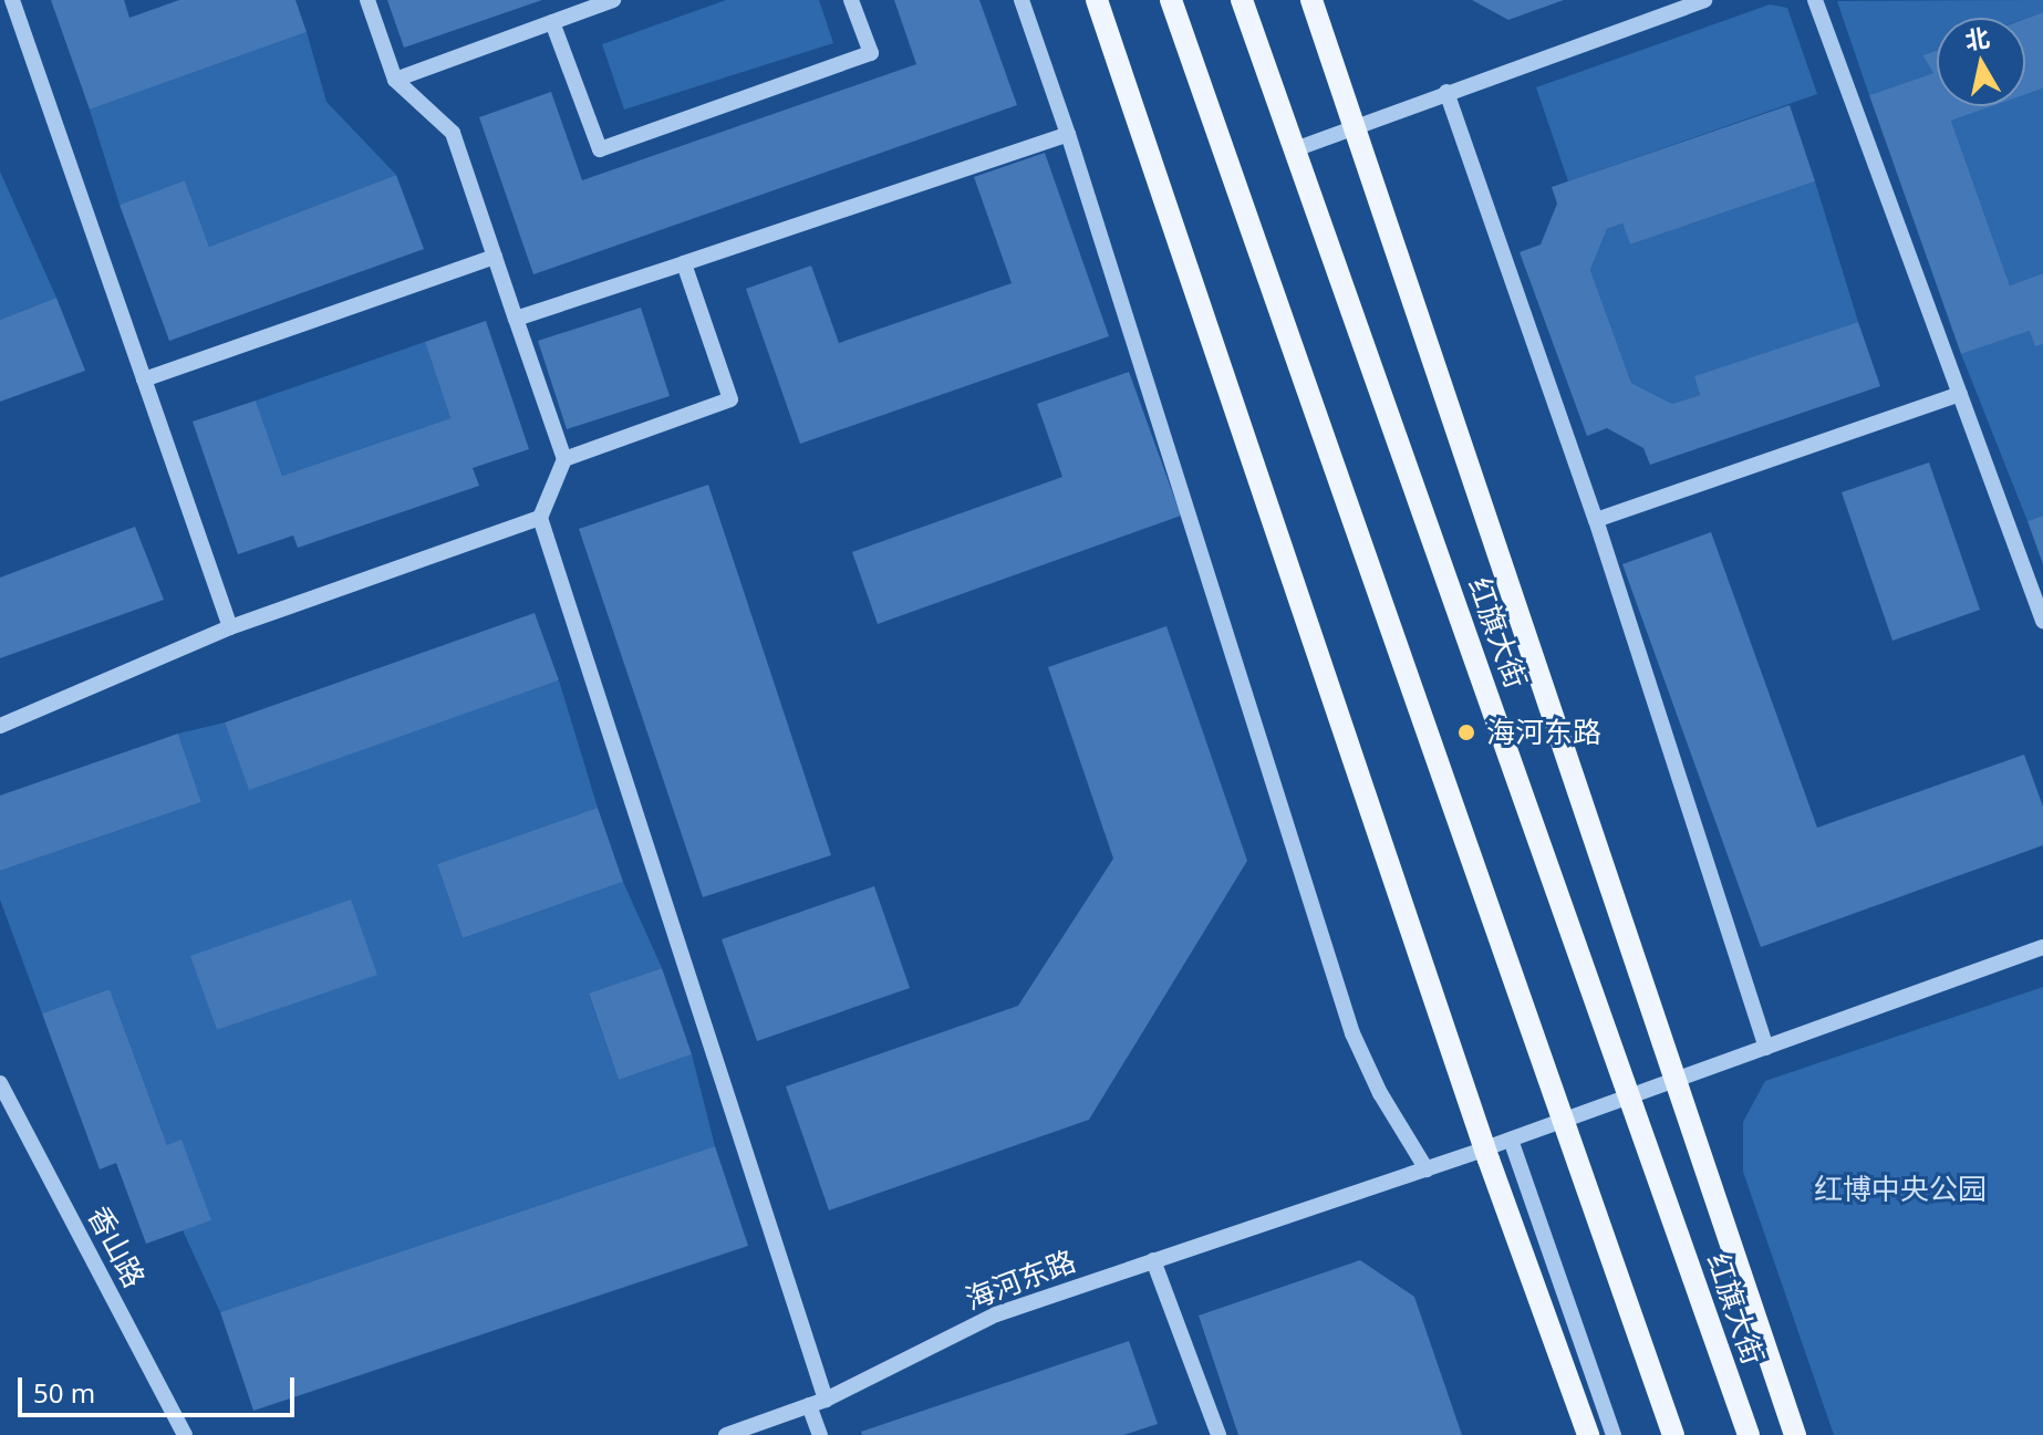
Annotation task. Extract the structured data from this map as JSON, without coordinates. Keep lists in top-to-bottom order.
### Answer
{
  "streets": {
    "main road": ["红旗大街"],
    "street": ["香山路", "海河东路"]
  },
  "crossings": [
    ["红旗大街", "海河东路"]
  ],
  "parks": ["红博中央公园"],
  "places": ["海河东路"],
  "scale_bar": "50 m",
  "north": "top"
}
